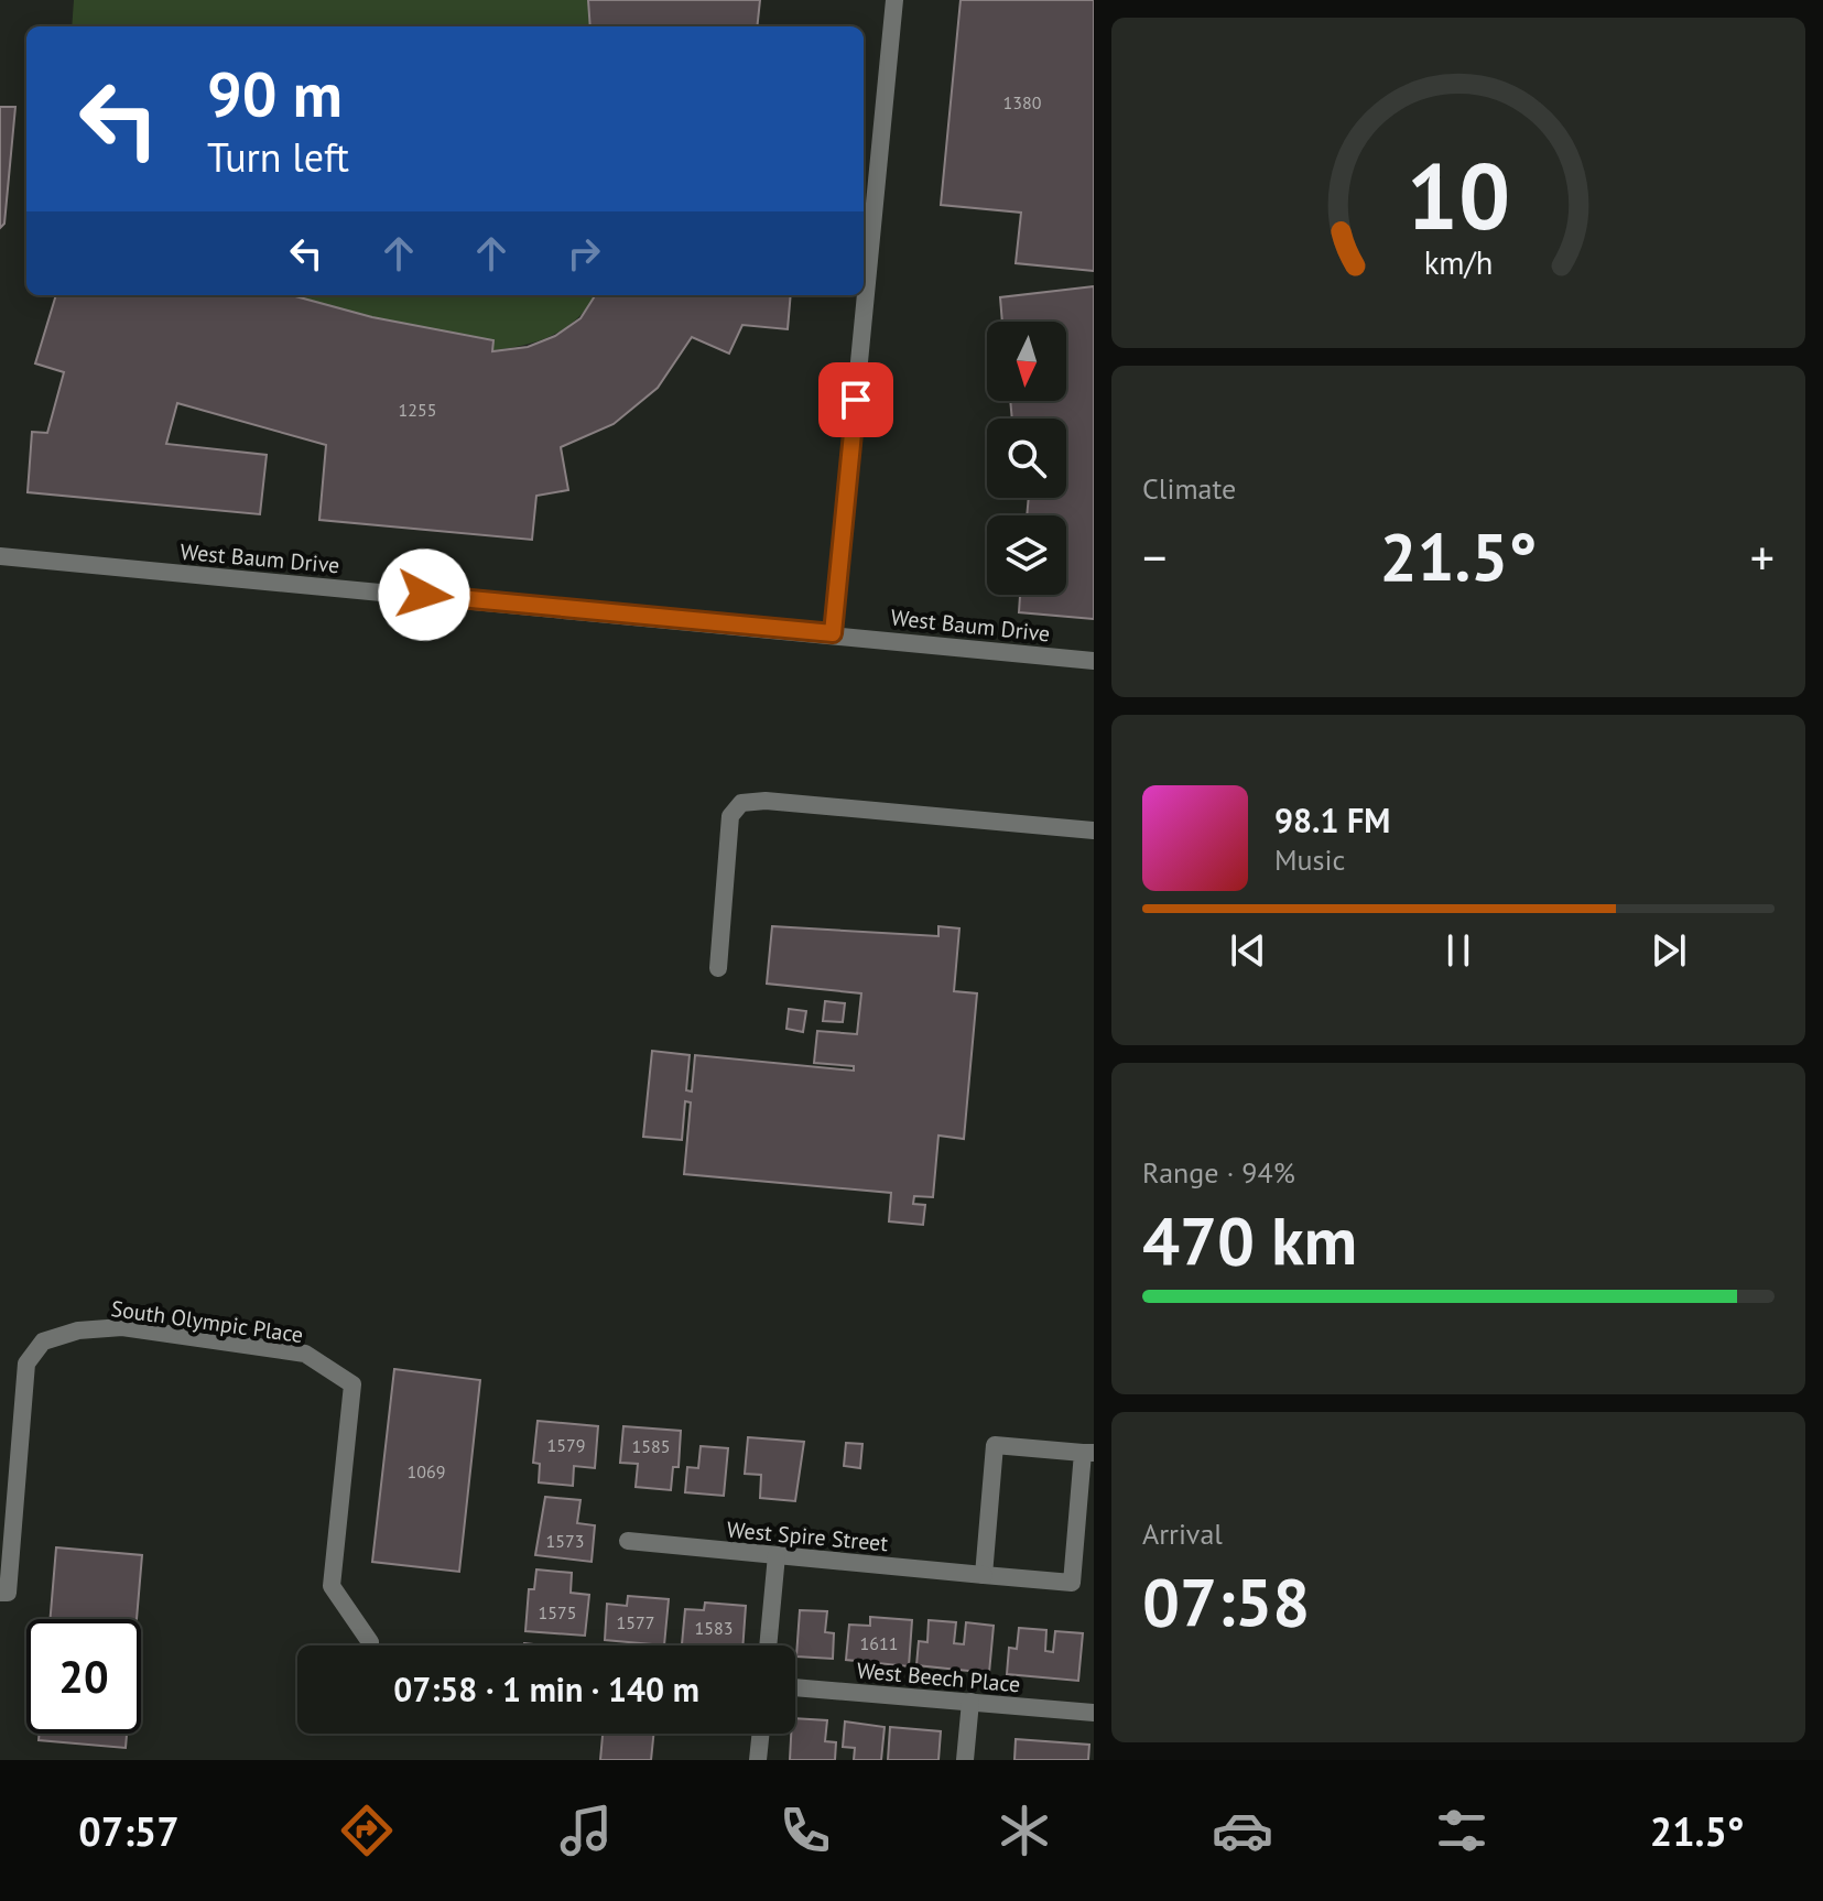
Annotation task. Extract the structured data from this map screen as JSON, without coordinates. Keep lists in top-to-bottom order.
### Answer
{
  "streets": {
    "lane": [
      "West Baum Drive",
      "South Olympic Place",
      "West Spire Street",
      "West Beech Place"
    ]
  },
  "house_numbers": [
    "1380",
    "1255",
    "1579",
    "1585",
    "1069",
    "1573",
    "1575",
    "1577",
    "1583",
    "1611"
  ],
  "north": "bottom",
  "page": {
    "turn": ["90 m", "Turn left"],
    "tile": [
      "Climate",
      ["Range · 94%", "470 km"],
      ["Arrival", "07:58"]
    ],
    "heat": ["−", "21.5°", "+"],
    "song": ["98.1 FM", "Music"],
    "limit": "20",
    "trip": "07:58 · 1 min · 140 m",
    "tabs": ["07:57", "21.5°"],
    "gauge": ["10", "km/h"]
  }
}
